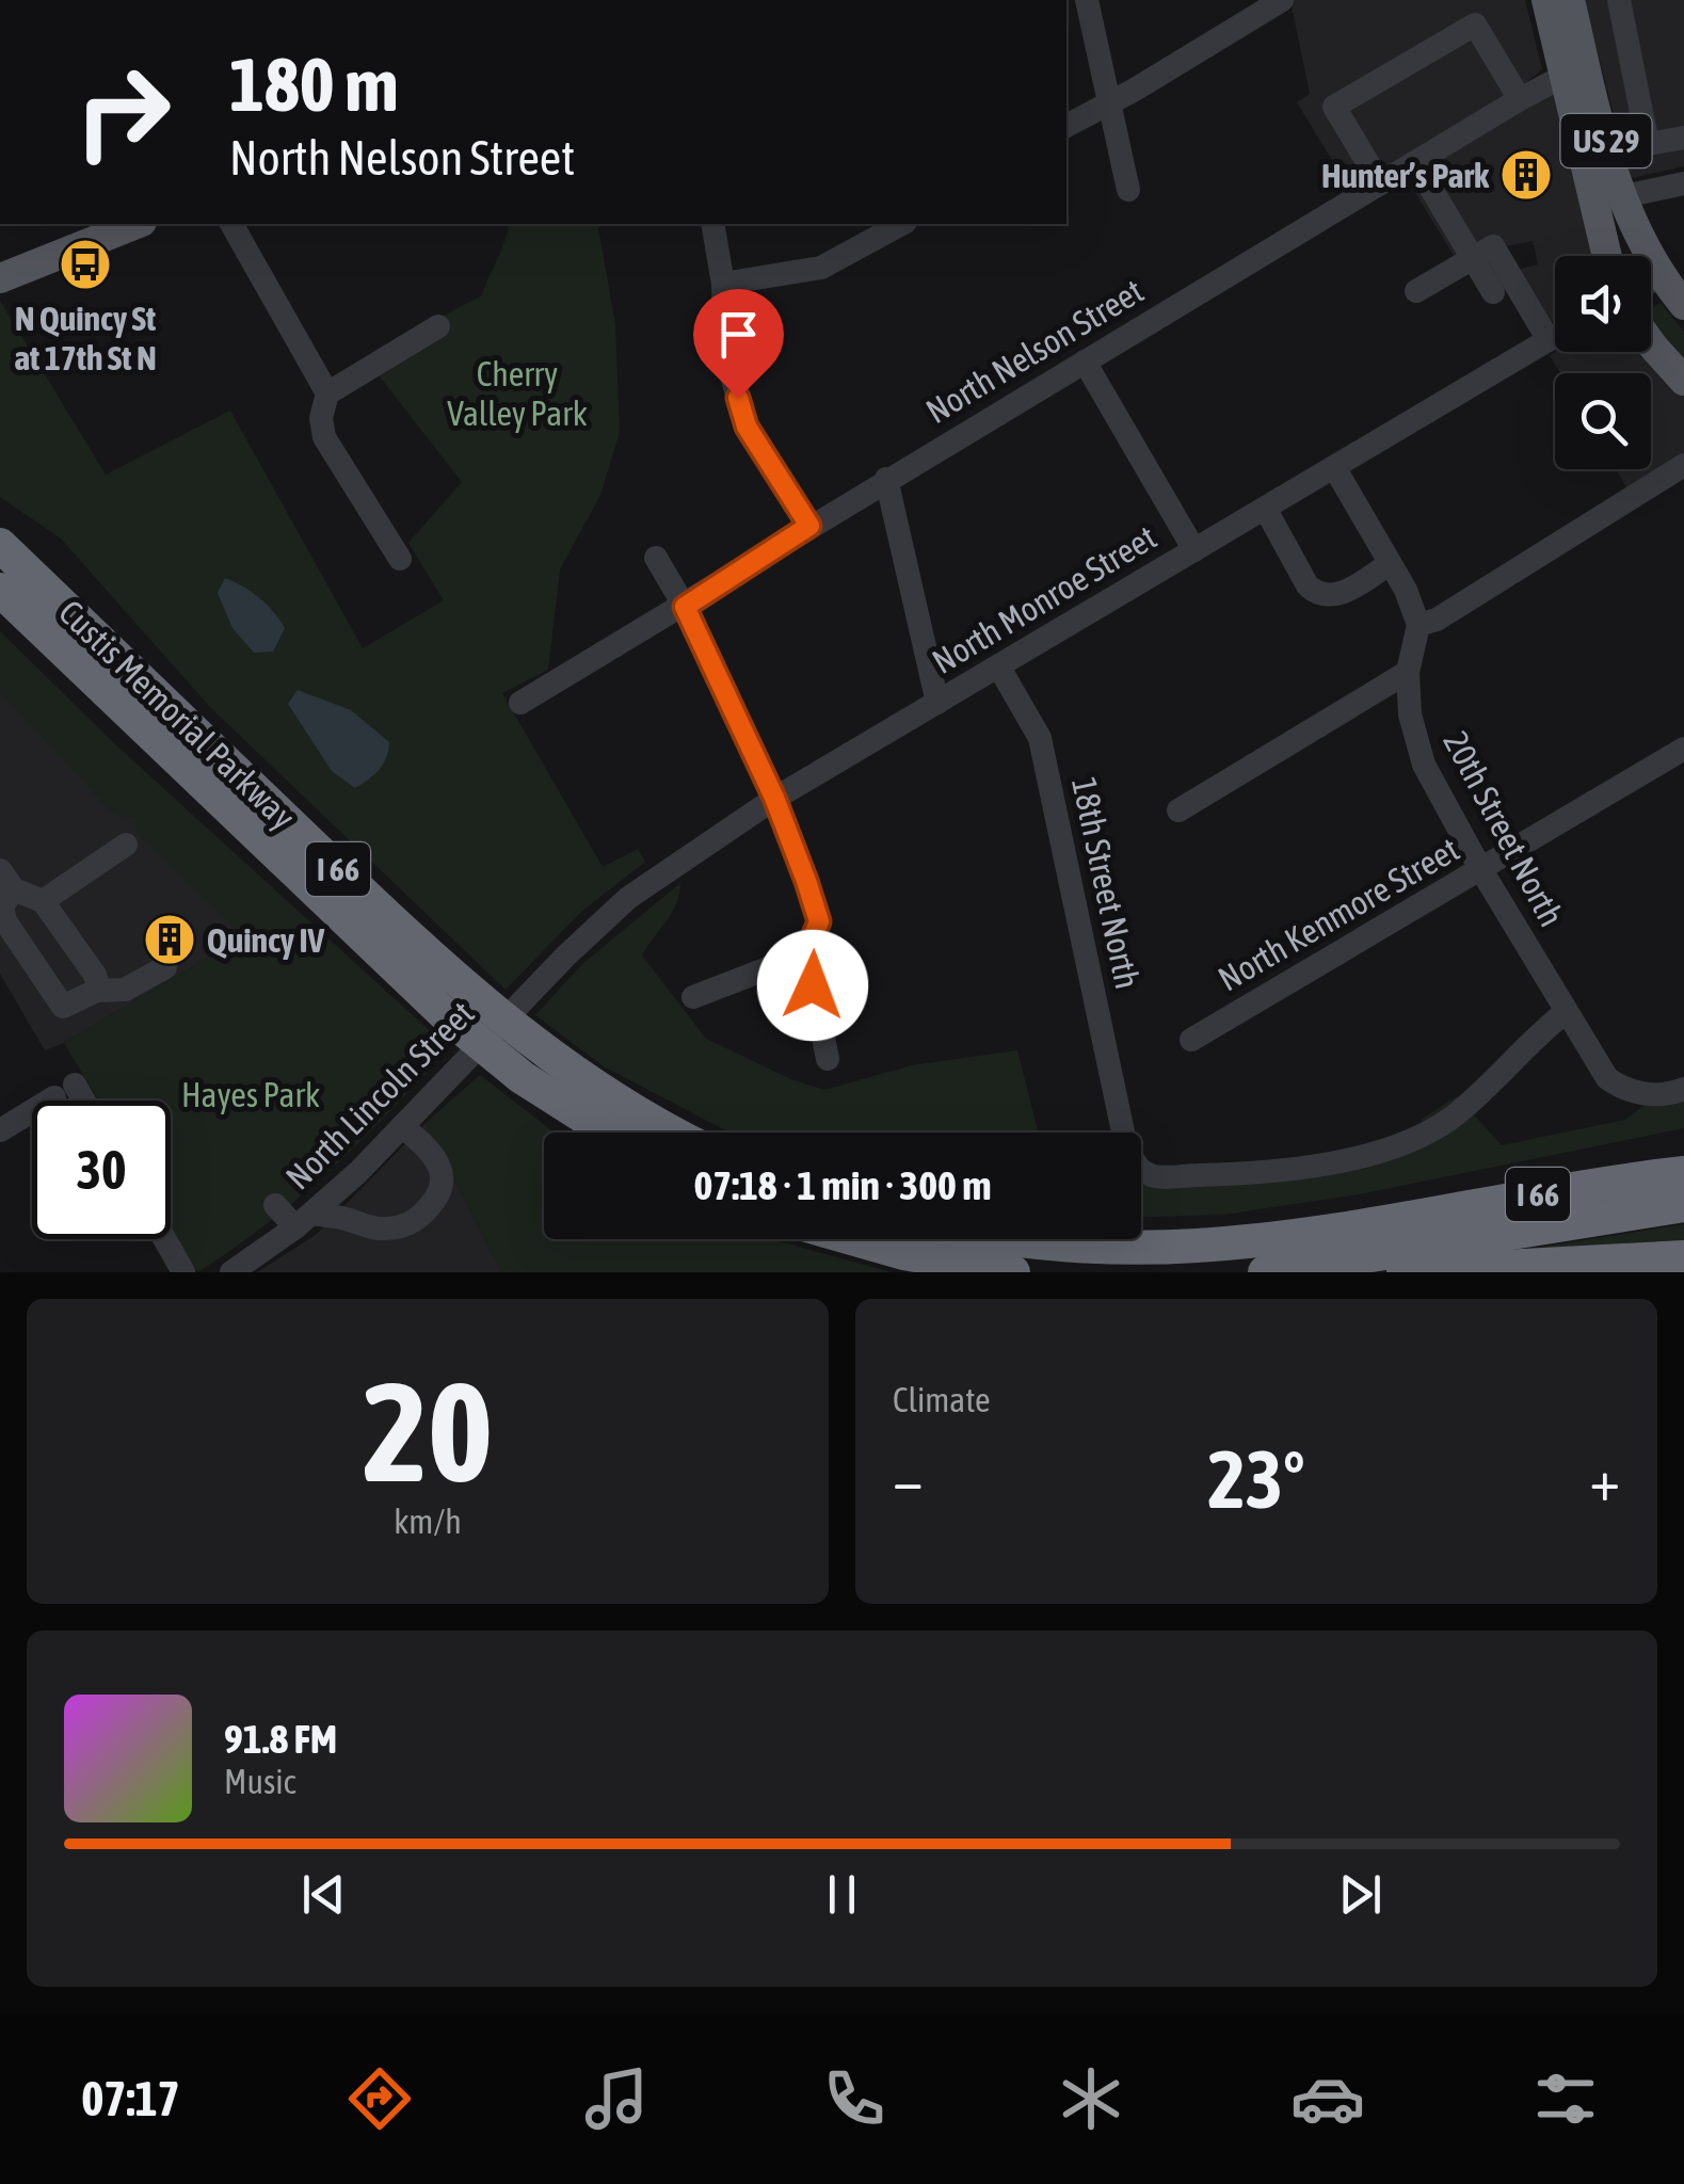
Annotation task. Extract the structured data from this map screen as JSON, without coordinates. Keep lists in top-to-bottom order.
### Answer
{
  "streets": {
    "highway": ["Custis Memorial Parkway", "I 66"],
    "main road": ["US 29"],
    "street": [
      "North Nelson Street",
      "North Monroe Street",
      "20th Street North",
      "18th Street North",
      "North Kenmore Street",
      "North Lincoln Street"
    ]
  },
  "crossings": [
    ["US 29", "North Nelson Street"],
    ["North Monroe Street", "18th Street North"],
    ["North Monroe Street", "North Lincoln Street"],
    ["20th Street North", "18th Street North"],
    ["20th Street North", "North Kenmore Street"]
  ],
  "parks": ["Cherry Valley Park", "Hayes Park"],
  "places": {
    "building": ["Hunter’s Park", "Quincy IV"],
    "bus stop": ["N Quincy St at 17th St N"]
  },
  "page": {
    "turn": ["180 m", "North Nelson Street"],
    "limit": "30",
    "trip": "07:18 · 1 min · 300 m",
    "tile": [
      ["20", "km/h"],
      "Climate"
    ],
    "heat": ["−", "23°", "+"],
    "song": ["91.8 FM", "Music"],
    "tabs": "07:17"
  }
}
